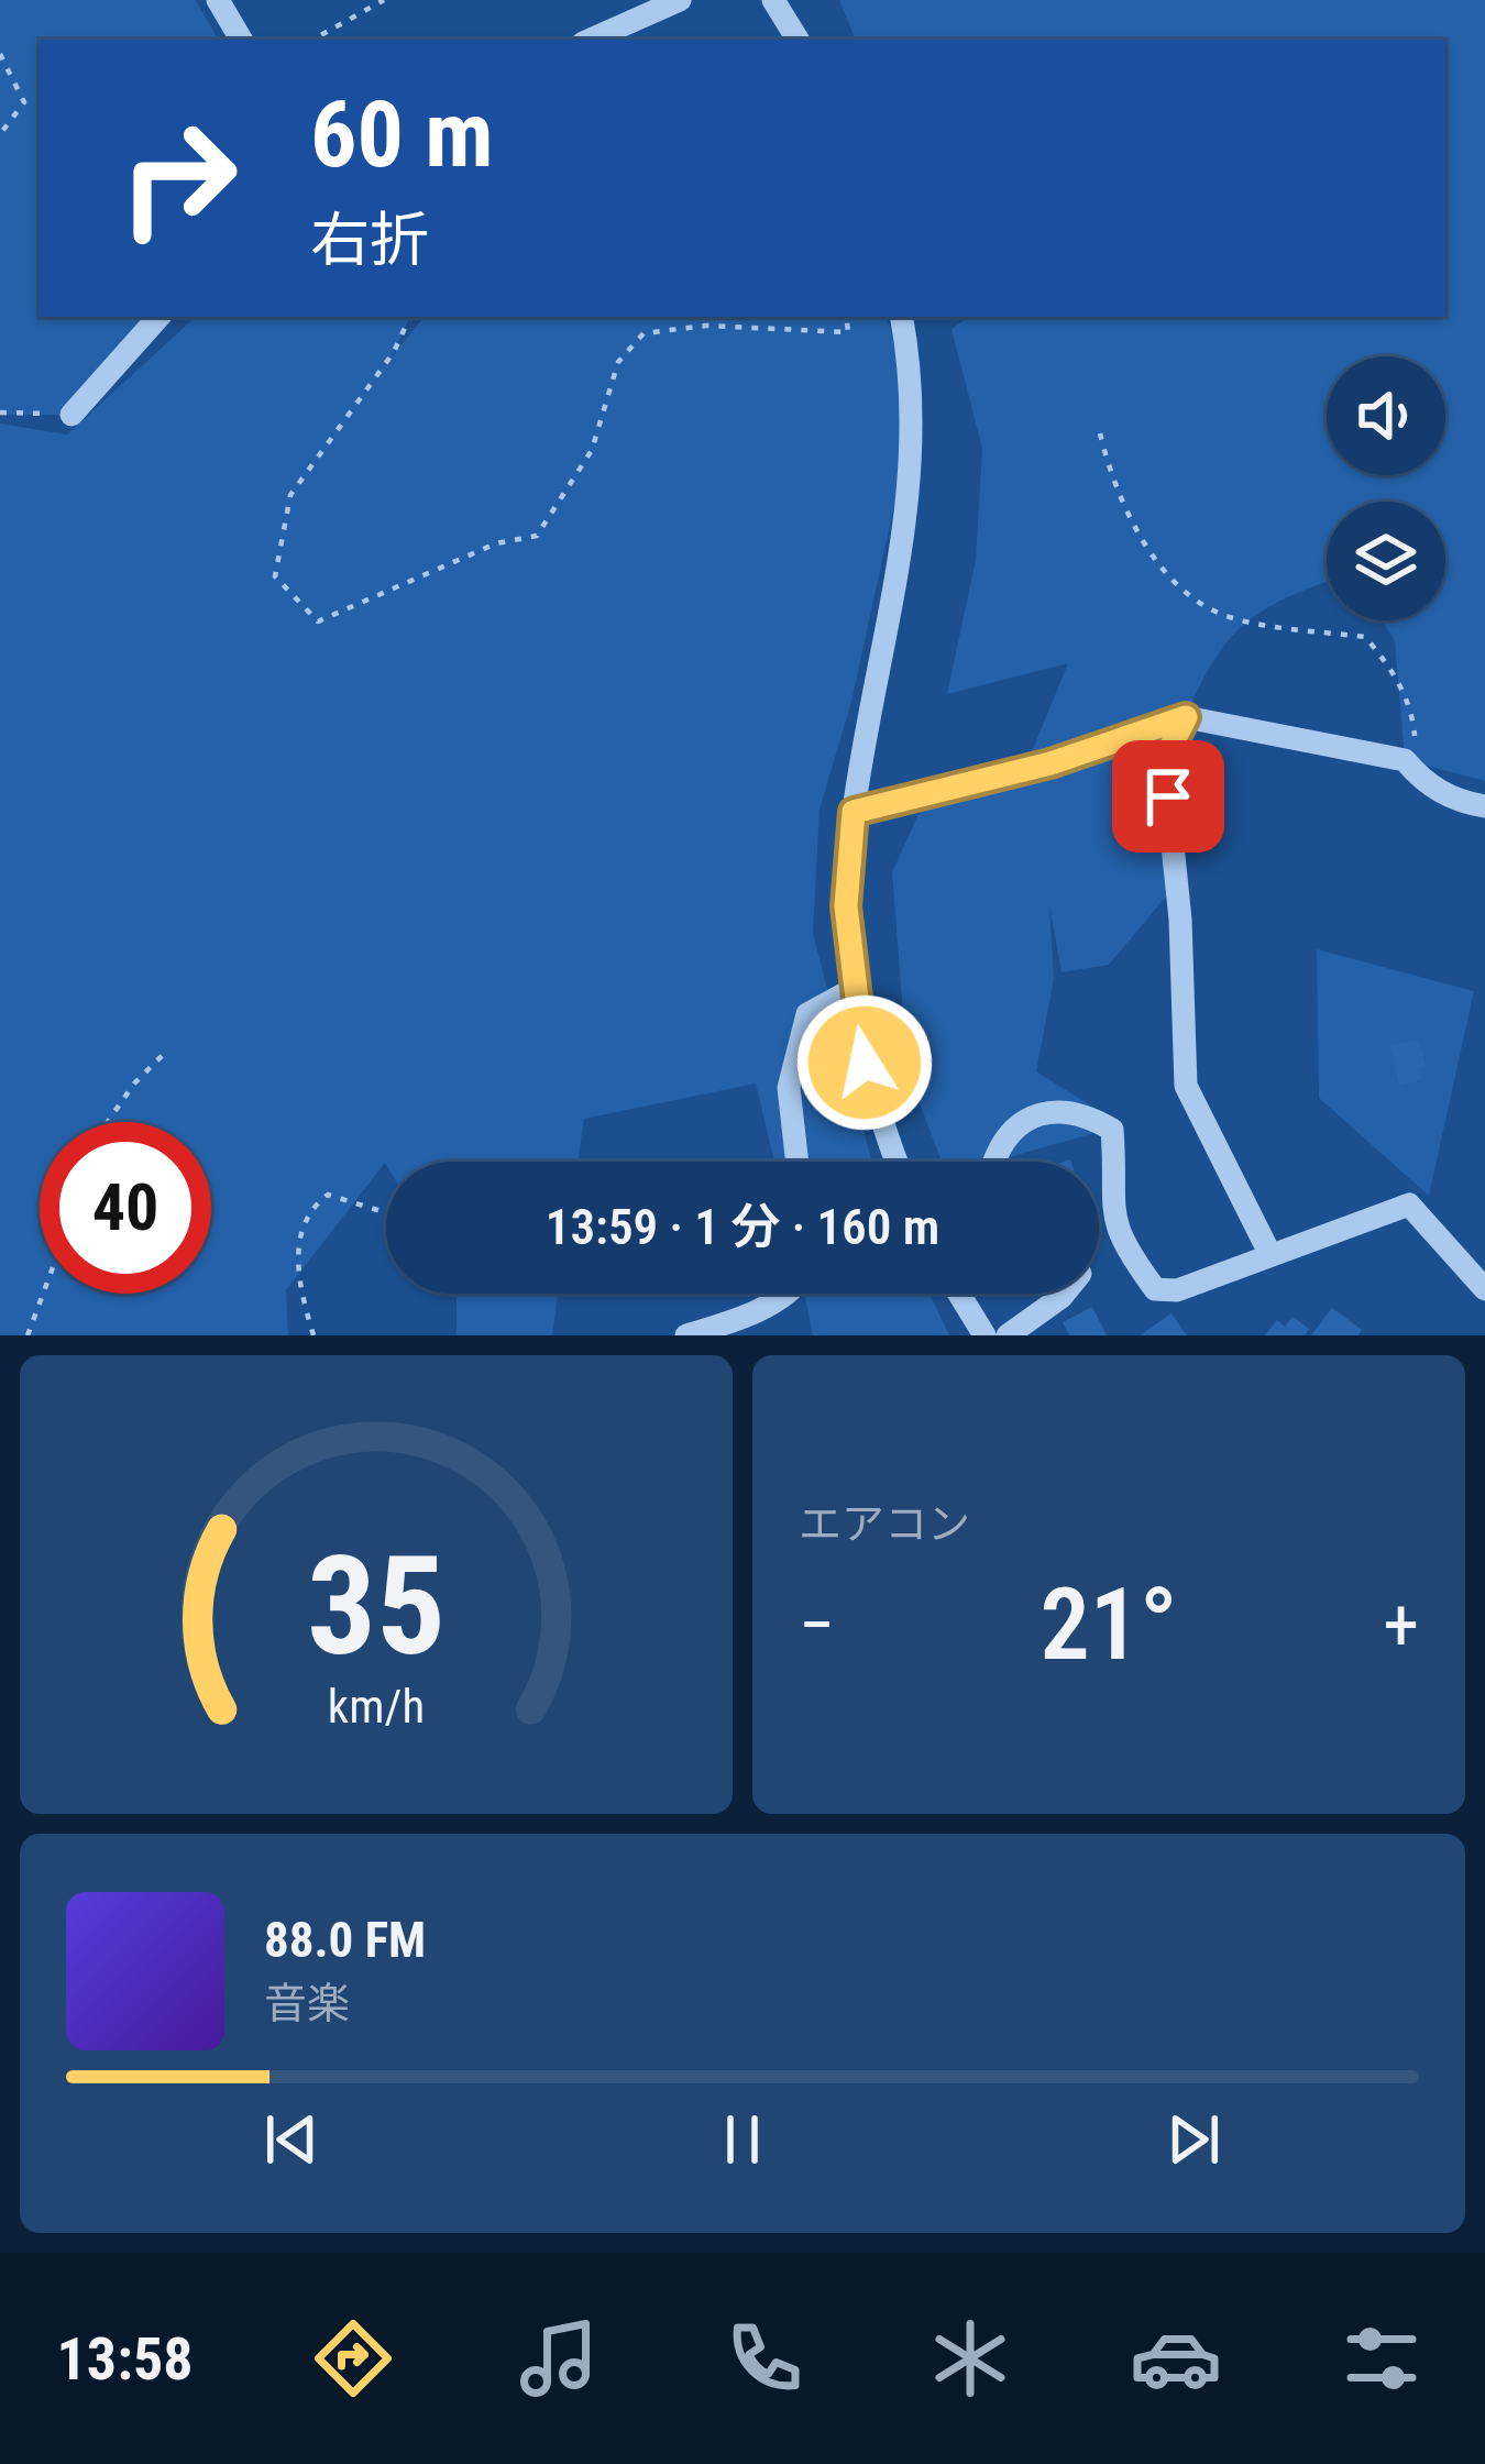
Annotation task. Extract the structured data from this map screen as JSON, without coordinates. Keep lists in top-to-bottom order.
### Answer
{
  "page": {
    "turn": ["60 m", "右折"],
    "limit": "40",
    "trip": "13:59 · 1 分 · 160 m",
    "tile": "エアコン",
    "heat": ["−", "21°", "+"],
    "song": ["88.0 FM", "音楽"],
    "tabs": "13:58",
    "gauge": ["35", "km/h"]
  }
}
